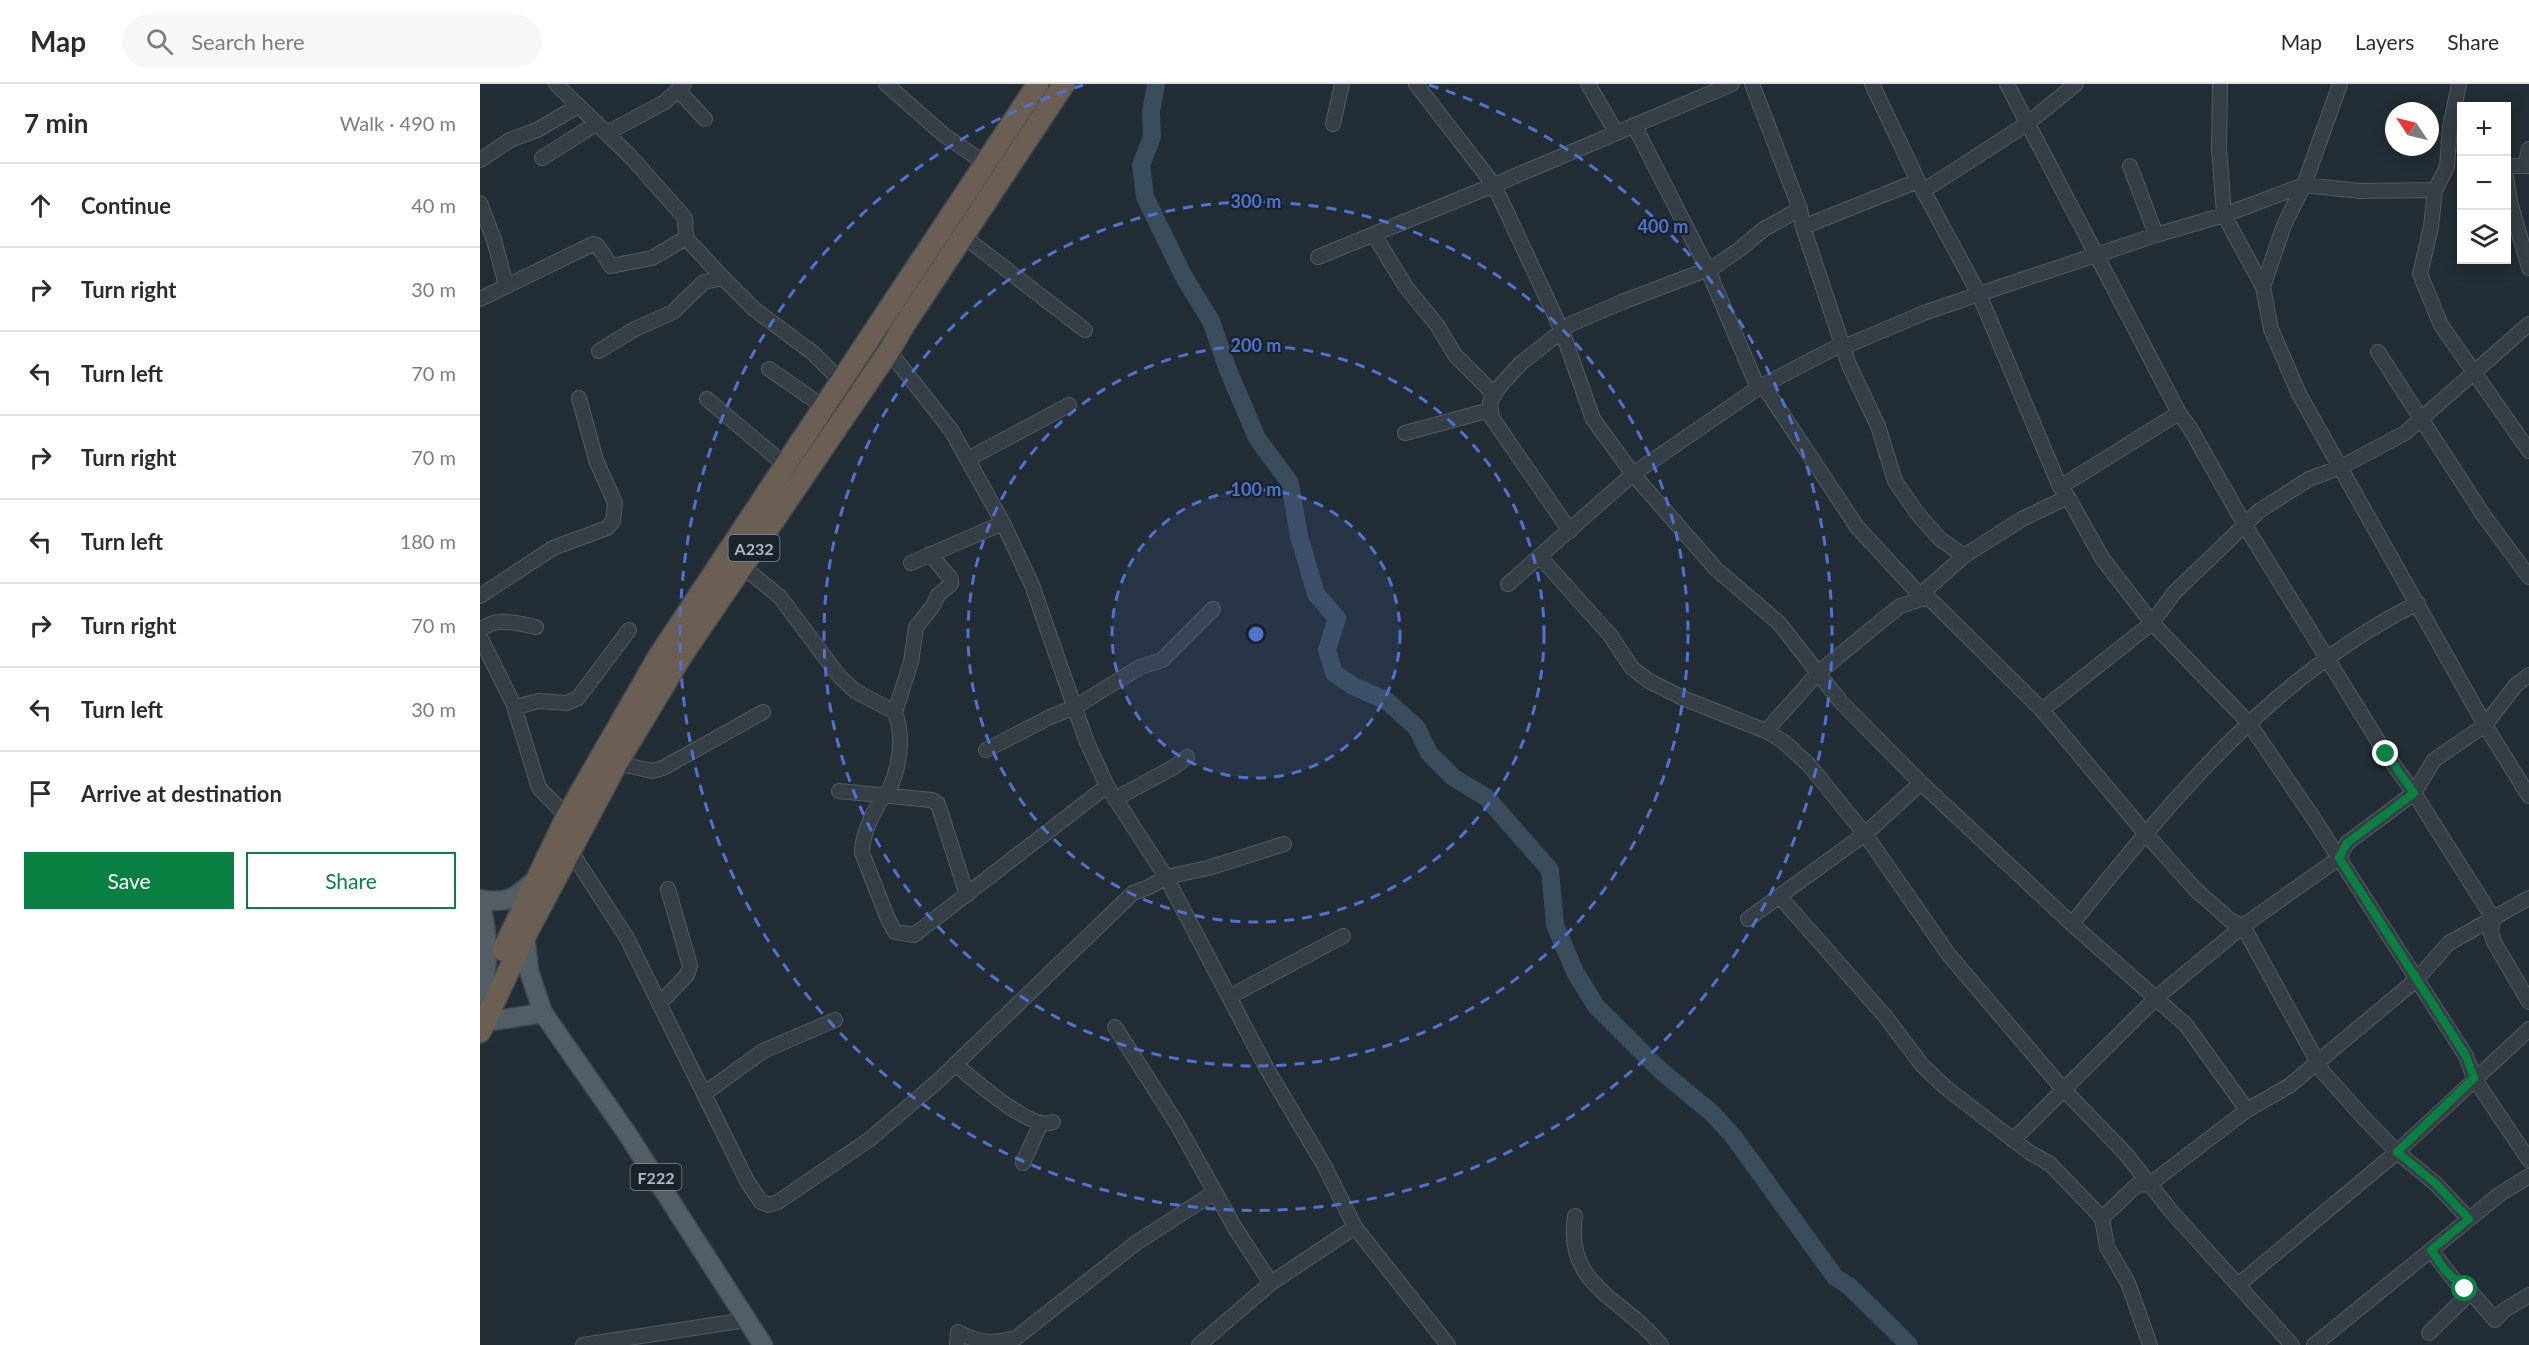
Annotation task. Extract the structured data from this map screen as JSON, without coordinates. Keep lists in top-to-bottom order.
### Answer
{
  "streets": {
    "highway": ["A232"],
    "main road": ["F222"]
  },
  "crossings": [
    ["A232", "F222"]
  ],
  "north": "top left",
  "page": {
    "header": "Map",
    "search": "Search here",
    "nav": ["Map", "Layers", "Share"],
    "heading": ["7 min", "Walk · 490 m"],
    "map_buttons": ["+", "−"],
    "list": [
      ["Continue", "40 m"],
      ["Turn right", "30 m"],
      ["Turn left", "70 m"],
      ["Turn right", "70 m"],
      ["Turn left", "180 m"],
      ["Turn right", "70 m"],
      ["Turn left", "30 m"],
      "Arrive at destination"
    ],
    "buttons": ["Save", "Share"]
  },
  "rings": [
    "300 m",
    "400 m",
    "200 m",
    "100 m"
  ]
}
